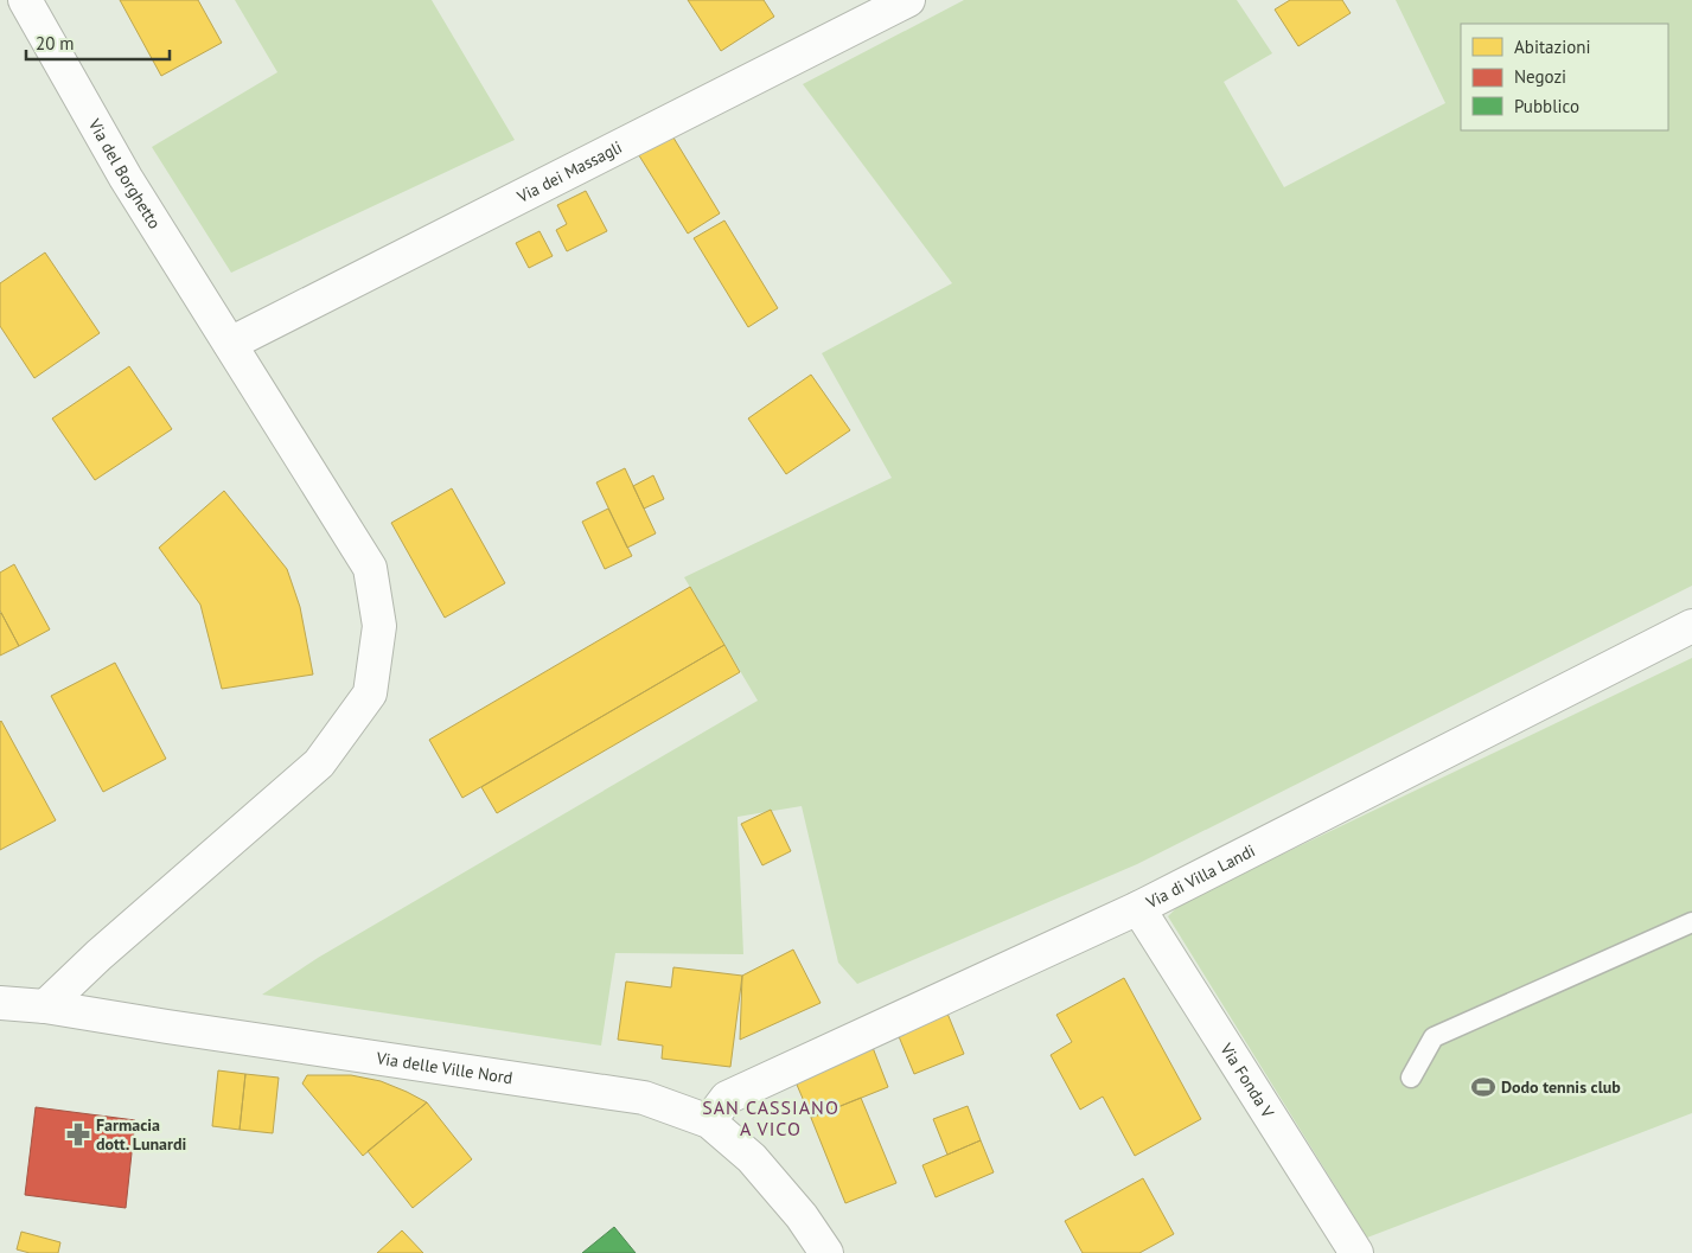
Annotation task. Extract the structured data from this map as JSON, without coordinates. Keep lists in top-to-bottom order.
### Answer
{
  "streets": {
    "street": [
      "Via dei Massagli",
      "Via del Borghetto",
      "Via di Villa Landi",
      "Via delle Ville Nord",
      "Via Fonda V"
    ]
  },
  "crossings": [
    ["Via dei Massagli", "Via del Borghetto"],
    ["Via del Borghetto", "Via delle Ville Nord"],
    ["Via di Villa Landi", "Via delle Ville Nord"],
    ["Via di Villa Landi", "Via Fonda V"]
  ],
  "districts": ["SAN CASSIANO A VICO"],
  "places": {
    "sports": ["Dodo tennis club"],
    "pharmacy": ["Farmacia dott. Lunardi"]
  },
  "legend": ["Abitazioni", "Negozi", "Pubblico"],
  "scale_bar": "20 m"
}
